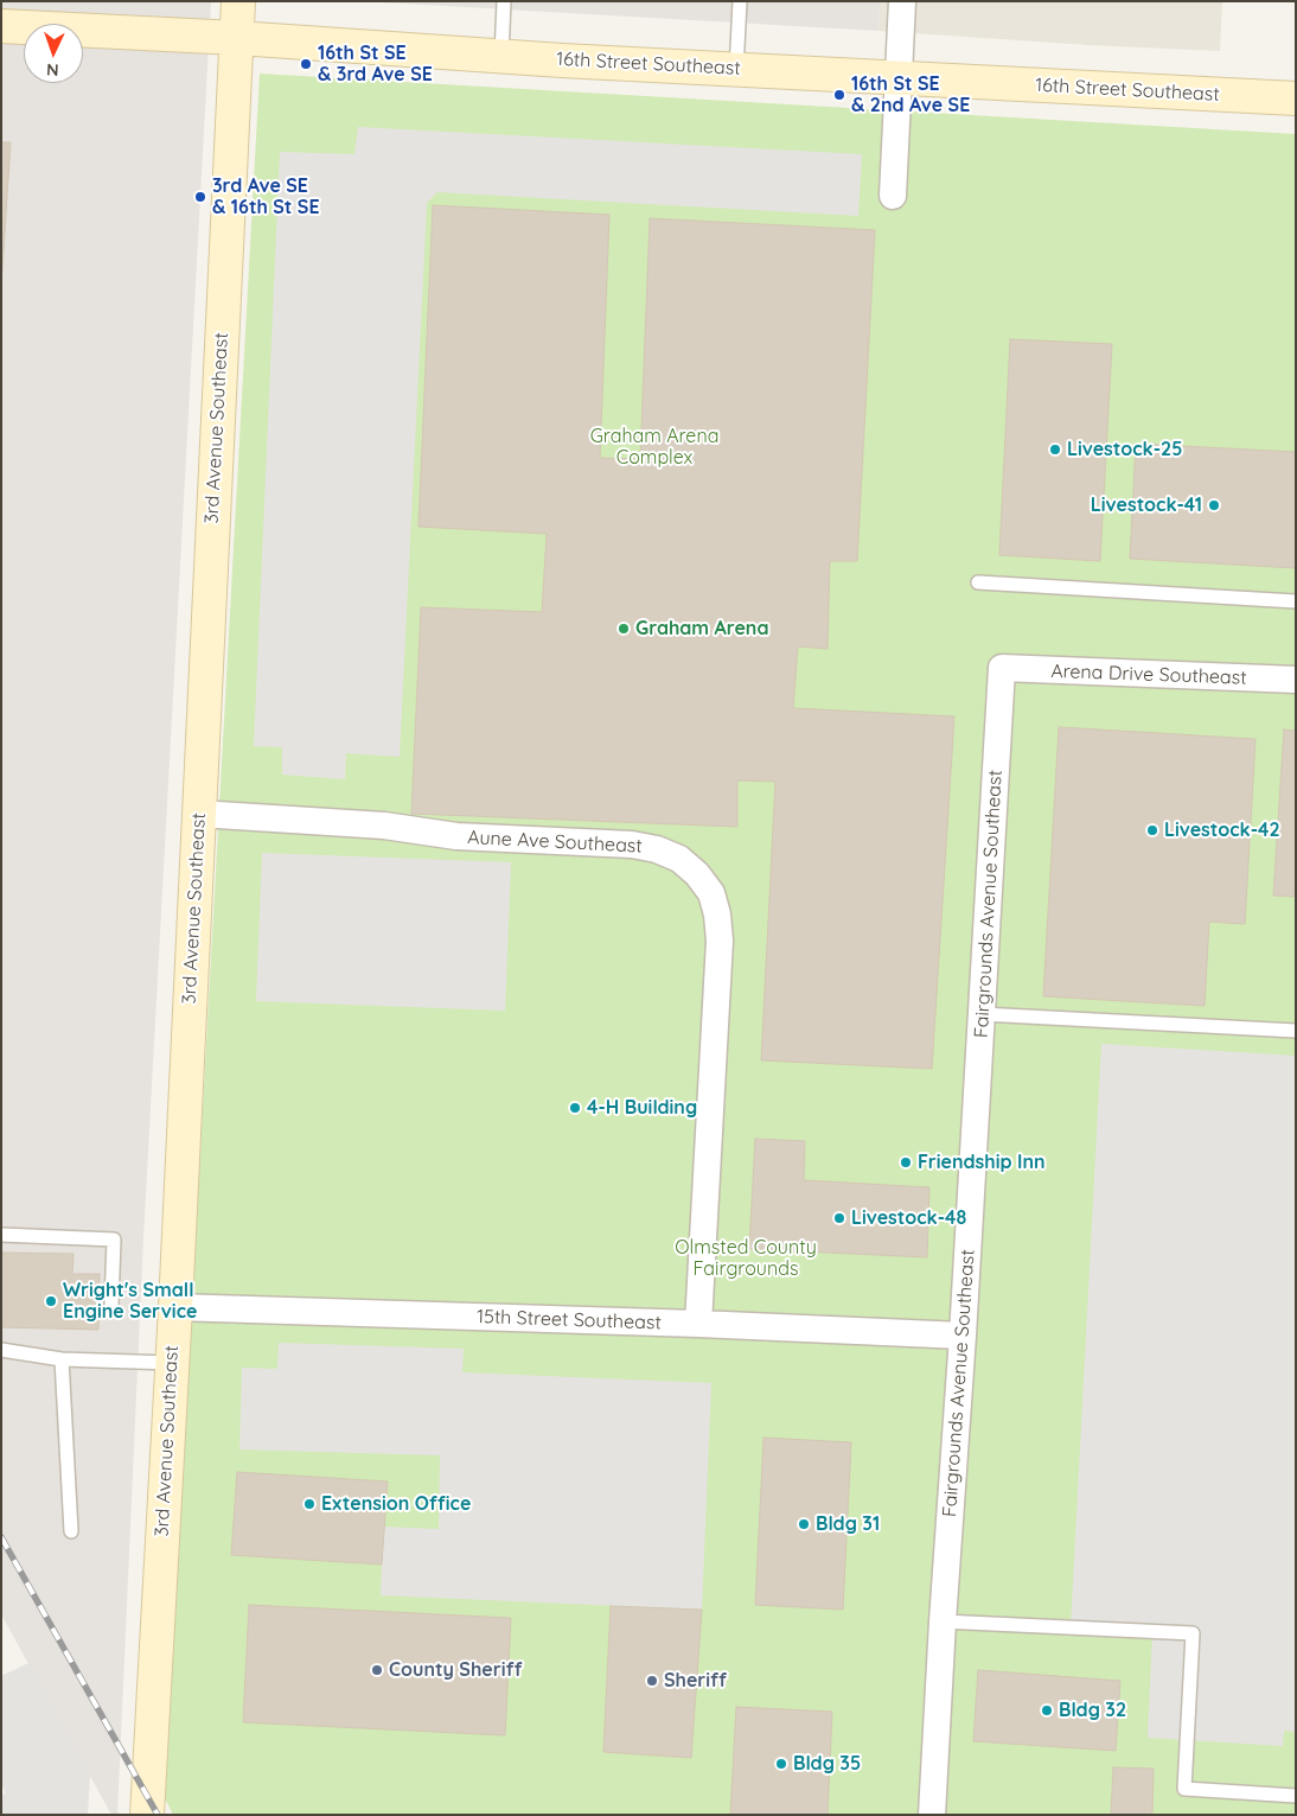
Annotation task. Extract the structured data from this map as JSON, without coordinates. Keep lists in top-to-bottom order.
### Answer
{
  "streets": {
    "main road": ["16th Street Southeast", "3rd Avenue Southeast"],
    "street": [
      "Arena Drive Southeast",
      "Aune Ave Southeast",
      "Fairgrounds Avenue Southeast",
      "15th Street Southeast"
    ]
  },
  "crossings": [
    ["16th Street Southeast", "3rd Avenue Southeast"],
    ["3rd Avenue Southeast", "Aune Ave Southeast"],
    ["3rd Avenue Southeast", "15th Street Southeast"],
    ["Arena Drive Southeast", "Fairgrounds Avenue Southeast"],
    ["Aune Ave Southeast", "15th Street Southeast"],
    ["Fairgrounds Avenue Southeast", "15th Street Southeast"]
  ],
  "parks": ["Graham Arena Complex", "Olmsted County Fairgrounds"],
  "places": [
    "16th St SE & 3rd Ave SE",
    "16th St SE & 2nd Ave SE",
    "3rd Ave SE & 16th St SE",
    "Livestock-25",
    "Livestock-41",
    "Graham Arena",
    "Livestock-42",
    "4-H Building",
    "Friendship Inn",
    "Livestock-48",
    "Wright's Small Engine Service",
    "Extension Office",
    "Bldg 31",
    "County Sheriff",
    "Sheriff",
    "Bldg 32",
    "Bldg 35"
  ],
  "north": "bottom"
}
